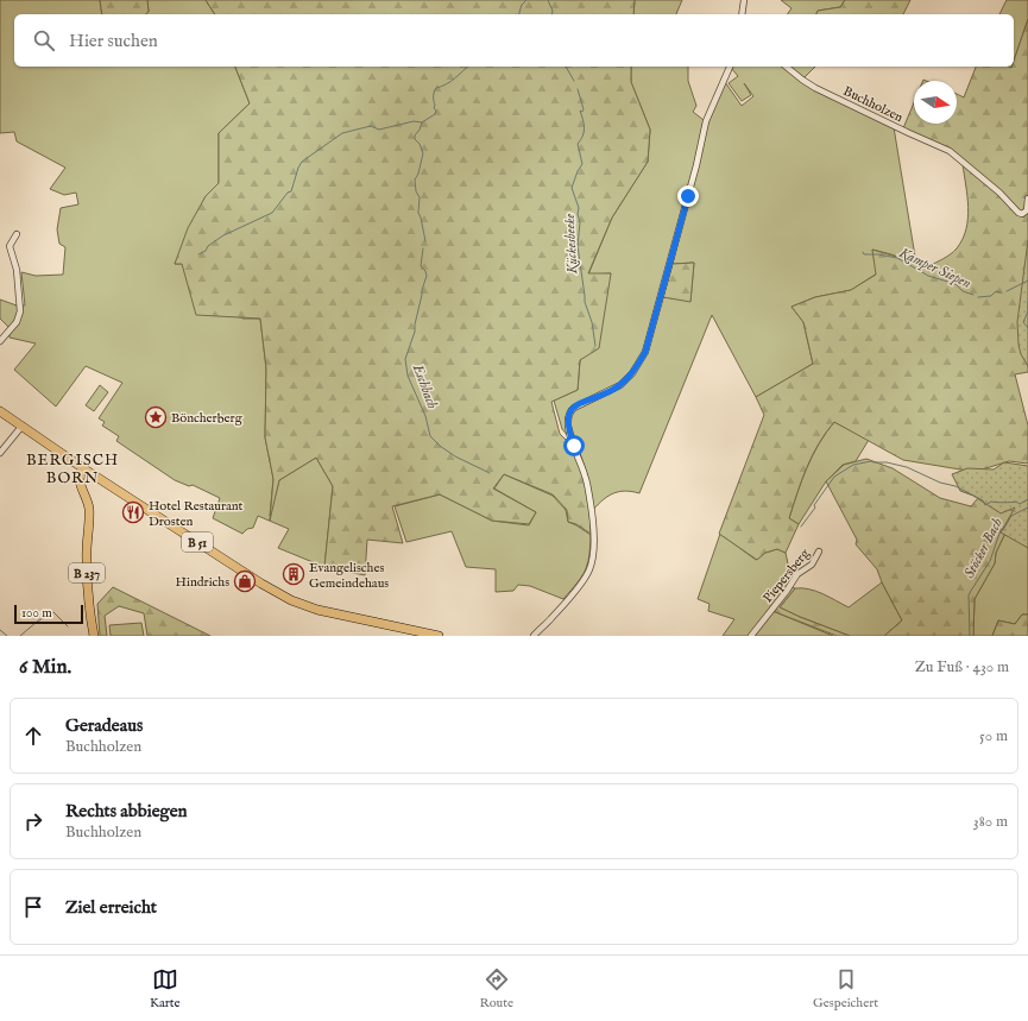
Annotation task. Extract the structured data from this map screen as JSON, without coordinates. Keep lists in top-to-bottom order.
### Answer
{
  "streets": {
    "main road": ["B 51", "B 237"],
    "street": ["Buchholzen", "Piepersberg"]
  },
  "crossings": [
    ["B 51", "B 237"]
  ],
  "districts": ["BERGISCH BORN"],
  "water": [
    "Kückesbeeke",
    "Kamper Siepen",
    "Eschbach",
    "Stöcker Bach"
  ],
  "places": {
    "place": ["Böncherberg"],
    "restaurant": ["Hotel Restaurant Drosten"],
    "building": ["Evangelisches Gemeindehaus"],
    "shop": ["Hindrichs"]
  },
  "scale_bar": "100 m",
  "north": "right",
  "page": {
    "search": "Hier suchen",
    "scale": "100 m",
    "heading": ["6 Min.", "Zu Fuß · 430 m"],
    "list": [
      ["Geradeaus", "Buchholzen", "50 m"],
      ["Rechts abbiegen", "Buchholzen", "380 m"],
      "Ziel erreicht"
    ],
    "nav": ["Karte", "Route", "Gespeichert"]
  }
}
